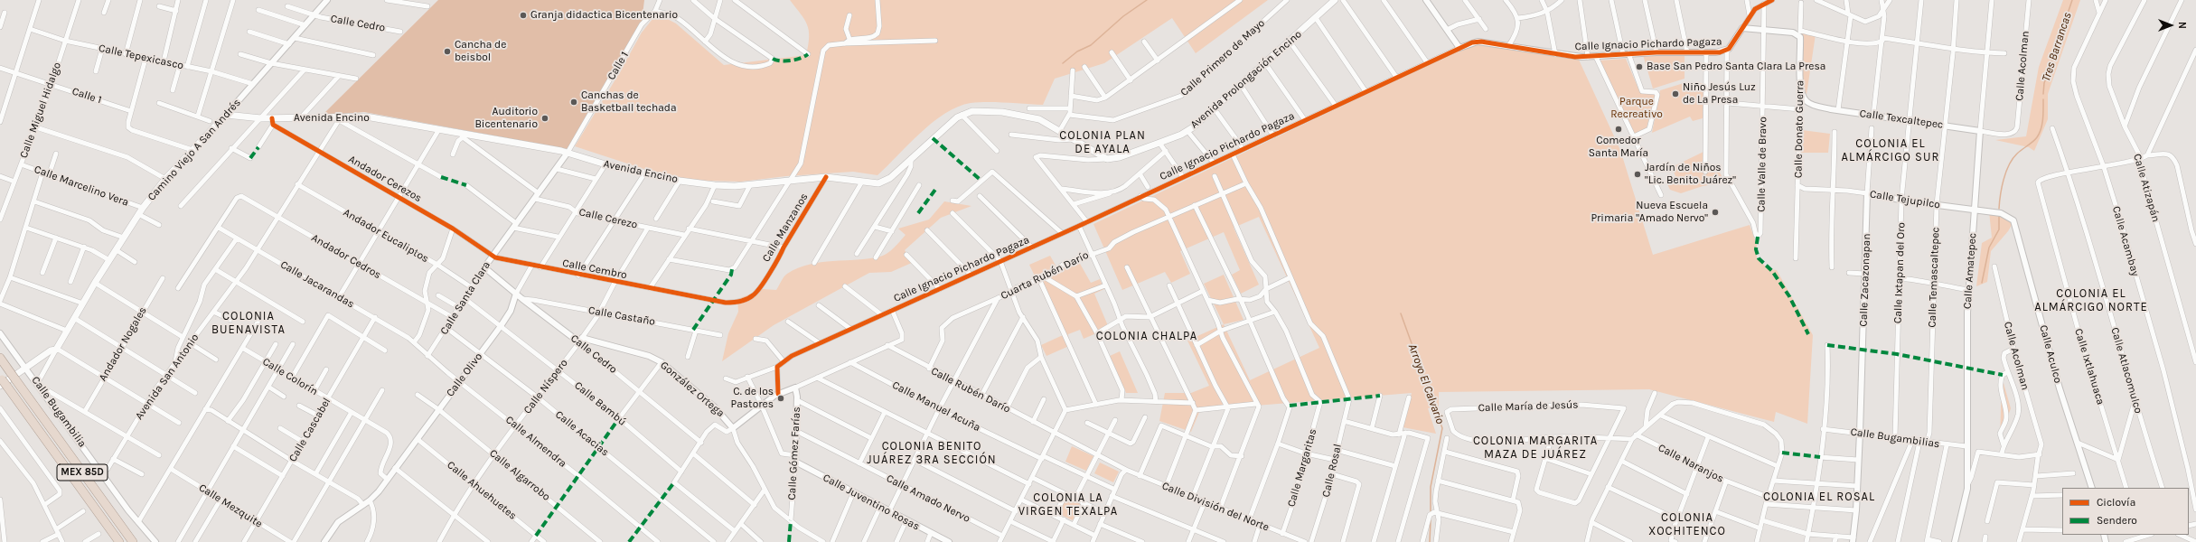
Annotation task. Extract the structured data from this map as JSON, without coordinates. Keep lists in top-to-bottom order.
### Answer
{
  "streets": {
    "highway": ["MEX 85D"],
    "main road": ["Avenida Prolongación Encino", "Avenida Encino", "Camino Viejo A San Andrés"],
    "street": [
      "Calle Cedro",
      "Calle Ignacio Pichardo Pagaza",
      "Calle Tepexicasco",
      "Calle Primero de Mayo",
      "Calle 1",
      "Calle Acolman",
      "Calle Miguel Hidalgo",
      "Calle Texcaltepec",
      "Calle Donato Guerra",
      "Calle Valle de Bravo",
      "Andador Cerezos",
      "Calle Marcelino Vera",
      "Calle Atizapán",
      "Calle Tejupilco",
      "Calle Cerezo",
      "Calle Manzanos",
      "Andador Eucaliptos",
      "Calle Acambay",
      "Andador Cedros",
      "Calle Cembro",
      "Calle Amatepec",
      "Calle Ixtapan del Oro",
      "Cuarta Rubén Darío",
      "Calle Temascaltepec",
      "Calle Zacazonapan",
      "Calle Jacarandas",
      "Calle Santa Clara",
      "Calle Castaño",
      "Andador Nogales",
      "Calle Aculco",
      "Calle Ixtlahuaca",
      "Calle Atlacomulco",
      "Calle Olivo",
      "Avenida San Antonio",
      "Calle Colorín",
      "Calle Níspero",
      "González Ortega",
      "Calle Rubén Darío",
      "Calle Bambú",
      "Calle Manuel Acuña",
      "Calle María de Jesús",
      "Calle Bugambilia",
      "Calle Cascabel",
      "Calle Acacias",
      "Calle Bugambilias",
      "Calle Almendra",
      "Calle Gómez Farías",
      "Calle Naranjos",
      "Calle Margaritas",
      "Calle Rosal",
      "Calle Algarrobo",
      "Calle Ahuehuetes",
      "Calle Amado Nervo",
      "Calle Juventino Rosas",
      "Calle Mezquite",
      "Calle División del Norte"
    ]
  },
  "crossings": [
    ["Calle Cedro", "Camino Viejo A San Andrés"],
    ["Calle Cedro", "Calle Santa Clara"],
    ["Calle Cedro", "Calle Castaño"],
    ["Calle Cedro", "Calle Olivo"],
    ["Calle Cedro", "Calle Níspero"],
    ["Calle Cedro", "González Ortega"],
    ["Calle Tepexicasco", "Calle Miguel Hidalgo"],
    ["Calle Tepexicasco", "Camino Viejo A San Andrés"],
    ["Calle 1", "Calle Miguel Hidalgo"],
    ["Calle 1", "Avenida Encino"],
    ["Calle 1", "Calle Santa Clara"],
    ["Calle Acolman", "Calle Texcaltepec"],
    ["Calle Miguel Hidalgo", "Calle Marcelino Vera"],
    ["Avenida Encino", "Camino Viejo A San Andrés"],
    ["Avenida Encino", "Andador Cerezos"],
    ["Avenida Encino", "Calle Manzanos"],
    ["Avenida Encino", "Calle Santa Clara"],
    ["Calle Texcaltepec", "Calle Donato Guerra"],
    ["Calle Texcaltepec", "Calle Amatepec"],
    ["Calle Texcaltepec", "Calle Ixtapan del Oro"],
    ["Calle Texcaltepec", "Calle Temascaltepec"],
    ["Calle Donato Guerra", "Calle Tejupilco"],
    ["Camino Viejo A San Andrés", "Calle Marcelino Vera"],
    ["Camino Viejo A San Andrés", "Calle Bugambilia"],
    ["Andador Cerezos", "Calle Cembro"],
    ["Andador Cerezos", "Calle Santa Clara"],
    ["Calle Tejupilco", "Calle Amatepec"],
    ["Calle Tejupilco", "Calle Ixtapan del Oro"],
    ["Calle Tejupilco", "Calle Temascaltepec"],
    ["Calle Tejupilco", "Calle Zacazonapan"],
    ["Calle Tejupilco", "Calle Aculco"],
    ["Calle Cerezo", "Calle Santa Clara"],
    ["Calle Cerezo", "Calle Níspero"],
    ["Calle Manzanos", "Calle Cembro"],
    ["Andador Eucaliptos", "Calle Santa Clara"],
    ["Andador Cedros", "Calle Jacarandas"],
    ["Andador Cedros", "Calle Santa Clara"],
    ["Andador Cedros", "Avenida San Antonio"],
    ["Calle Cembro", "Calle Santa Clara"],
    ["Calle Cembro", "Calle Olivo"],
    ["Calle Cembro", "Calle Níspero"],
    ["Calle Amatepec", "Calle Bugambilias"],
    ["Calle Ixtapan del Oro", "Calle Bugambilias"],
    ["Cuarta Rubén Darío", "Calle Rubén Darío"],
    ["Calle Temascaltepec", "Calle Bugambilias"],
    ["Calle Zacazonapan", "Calle Bugambilias"],
    ["Calle Jacarandas", "Avenida San Antonio"],
    ["Calle Jacarandas", "Calle Cascabel"],
    ["Calle Jacarandas", "Calle Almendra"],
    ["Calle Santa Clara", "Calle Bambú"],
    ["Calle Santa Clara", "Calle Acacias"],
    ["Calle Santa Clara", "Calle Almendra"],
    ["Calle Castaño", "Calle Níspero"],
    ["Calle Ixtlahuaca", "Calle Atlacomulco"],
    ["Calle Olivo", "Calle Colorín"],
    ["Calle Olivo", "Calle Bambú"],
    ["Calle Olivo", "Calle Acacias"],
    ["Calle Olivo", "Calle Almendra"],
    ["Calle Olivo", "Calle Algarrobo"],
    ["Calle Olivo", "Calle Ahuehuetes"],
    ["Avenida San Antonio", "Calle Bugambilia"],
    ["Calle Colorín", "Calle Cascabel"],
    ["Calle Níspero", "González Ortega"],
    ["Calle Níspero", "Calle Bambú"],
    ["Calle Níspero", "Calle Acacias"],
    ["Calle Níspero", "Calle Almendra"],
    ["Calle Níspero", "Calle Algarrobo"],
    ["Calle Níspero", "Calle Ahuehuetes"],
    ["González Ortega", "Calle Gómez Farías"],
    ["Calle Rubén Darío", "Calle División del Norte"],
    ["Calle Cascabel", "Calle Mezquite"],
    ["Calle Gómez Farías", "Calle Amado Nervo"],
    ["Calle Gómez Farías", "Calle Juventino Rosas"],
    ["Calle Margaritas", "Calle División del Norte"]
  ],
  "districts": [
    "COLONIA PLAN DE AYALA",
    "COLONIA EL ALMÁRCIGO SUR",
    "COLONIA EL ALMÁRCIGO NORTE",
    "COLONIA BUENAVISTA",
    "COLONIA CHALPA",
    "COLONIA MARGARITA MAZA DE JUÁREZ",
    "COLONIA BENITO JUÁREZ 3RA SECCIÓN",
    "COLONIA EL ROSAL",
    "COLONIA LA VIRGEN TEXALPA",
    "COLONIA XOCHITENCO"
  ],
  "water": ["Tres Barrancas", "Arroyo El Calvario"],
  "parks": ["Parque Recreativo"],
  "places": [
    "Granja didactica Bicentenario",
    "Cancha de beisbol",
    "Base San Pedro Santa Clara La Presa",
    "Niño Jesús Luz de La Presa",
    "Canchas de Basketball techada",
    "Auditorio Bicentenario",
    "Comedor Santa María",
    "Jardín de Niños \"Lic. Benito Juárez\"",
    "Nueva Escuela Primaria \"Amado Nervo\"",
    "C. de los Pastores"
  ],
  "legend": ["Ciclovía", "Sendero"],
  "north": "right"
}
